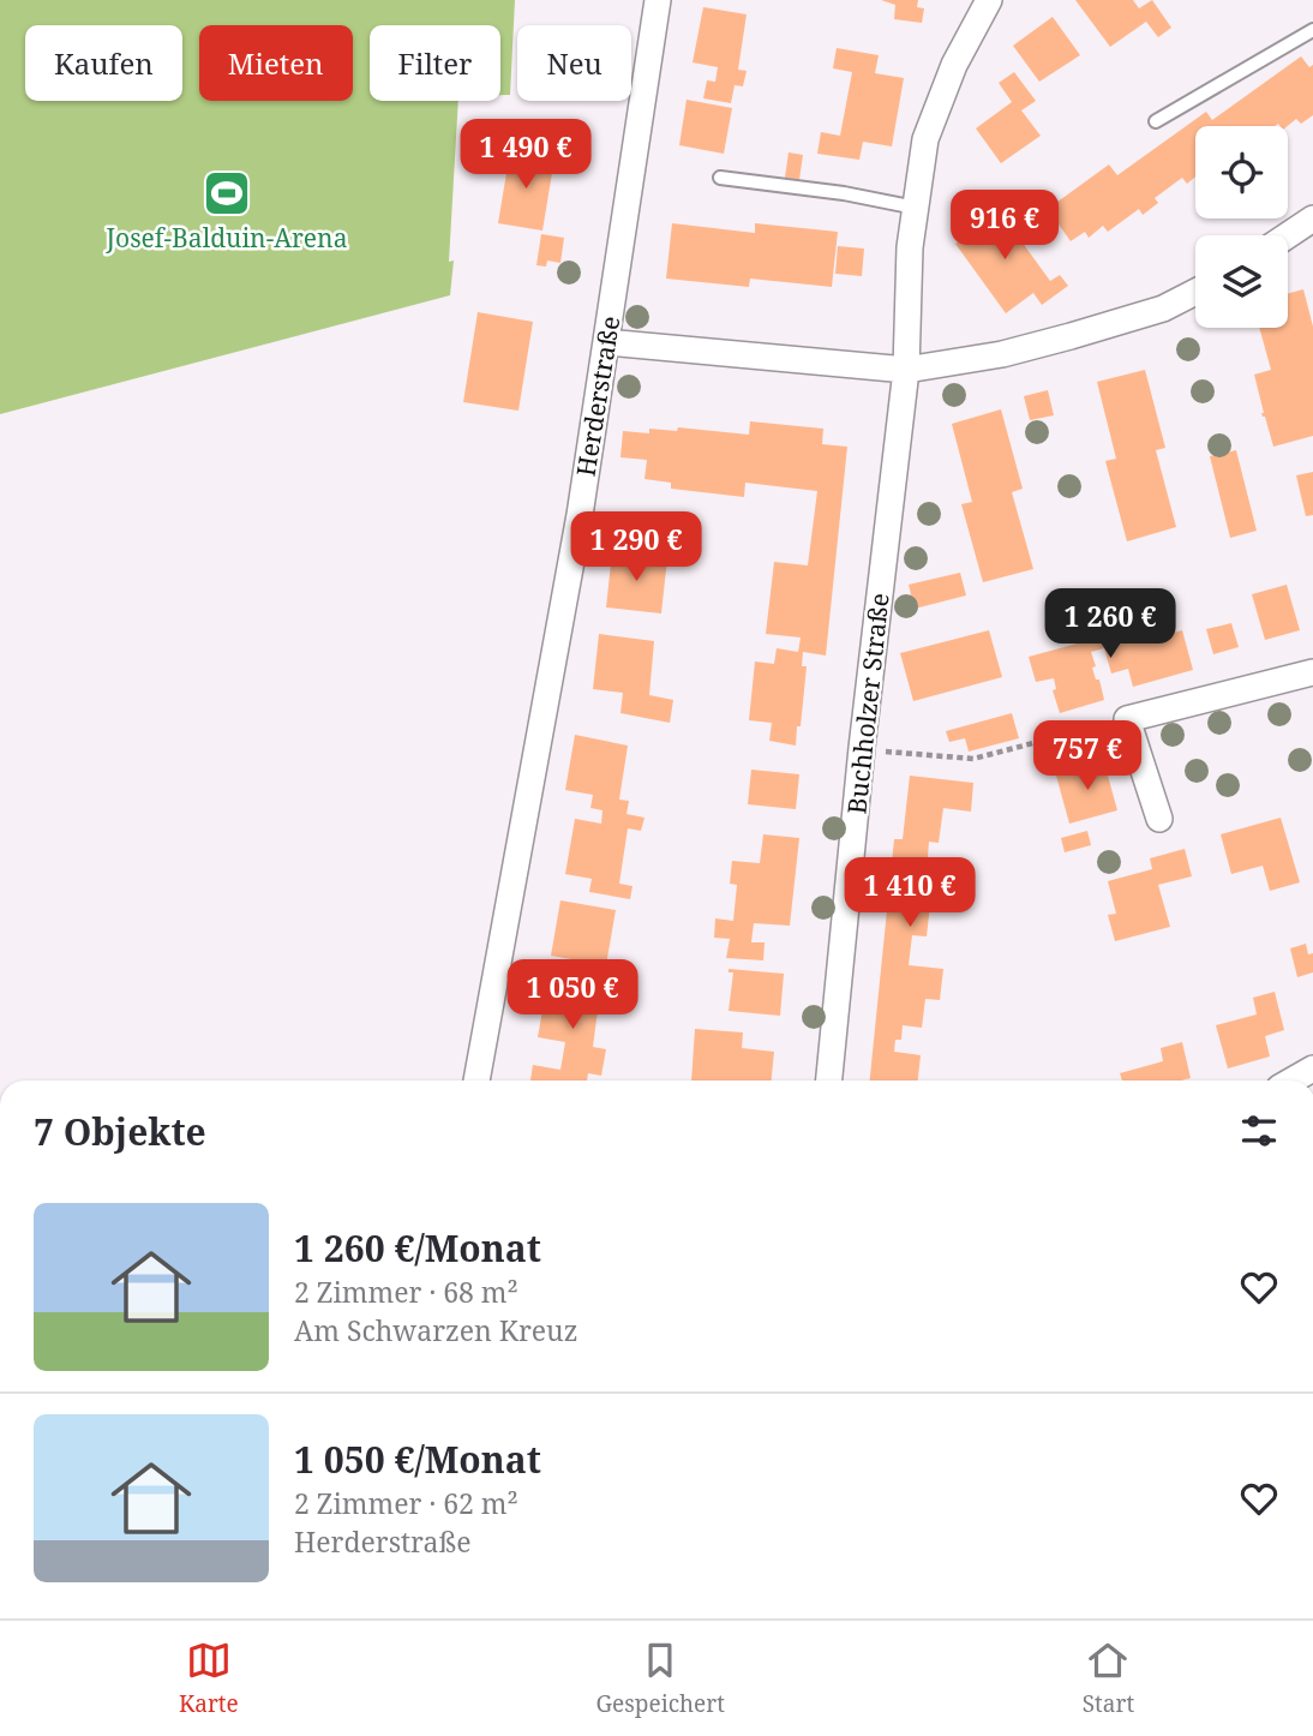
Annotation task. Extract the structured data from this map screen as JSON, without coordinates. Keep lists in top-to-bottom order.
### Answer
{
  "streets": {
    "street": ["Herderstraße", "Buchholzer Straße"]
  },
  "places": {
    "sports": ["Josef-Balduin-Arena"]
  },
  "page": {
    "chip": [
      "Kaufen",
      "Mieten",
      "Filter",
      "Neu"
    ],
    "price": [
      "1 490 €",
      "916 €",
      "1 290 €",
      "1 260 €",
      "757 €",
      "1 410 €",
      "1 050 €"
    ],
    "heading": "7 Objekte",
    "list": [
      {
        "name": "1 260 €/Monat",
        "note": "2 Zimmer · 68 m² · Am Schwarzen Kreuz"
      },
      {
        "name": "1 050 €/Monat",
        "note": "2 Zimmer · 62 m² · Herderstraße"
      }
    ],
    "tabs": ["Karte", "Gespeichert", "Start"]
  }
}
